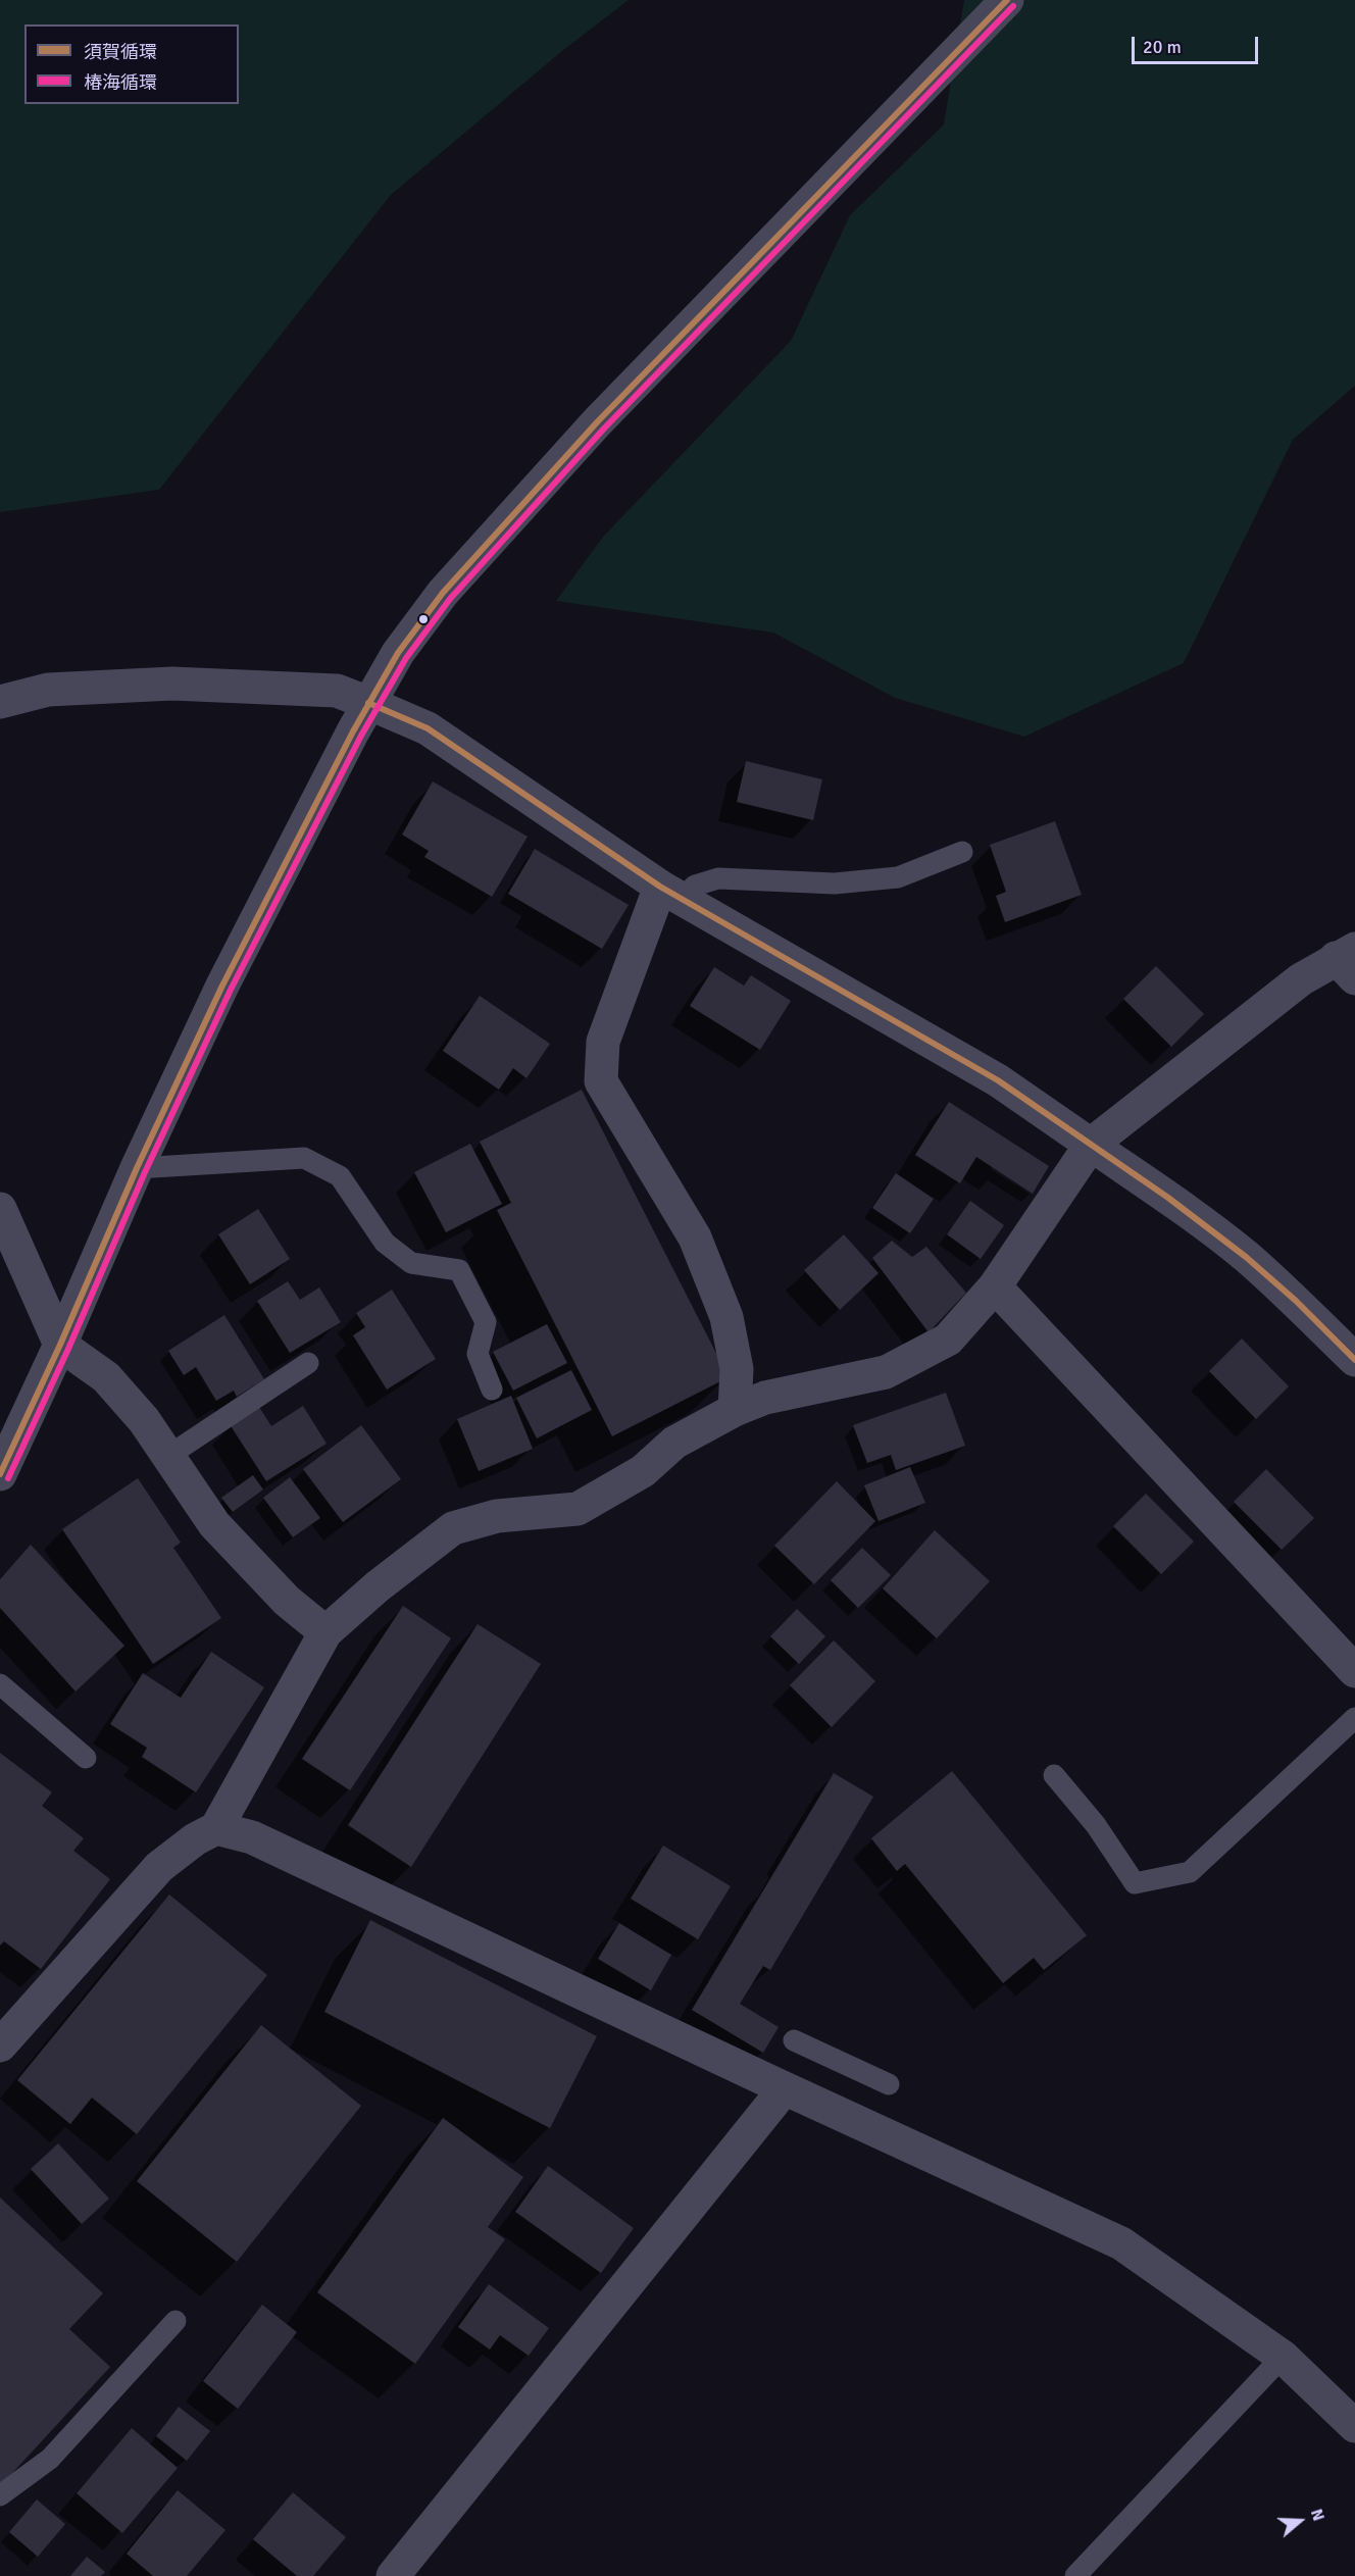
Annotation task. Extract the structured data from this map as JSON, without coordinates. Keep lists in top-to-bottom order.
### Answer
{
  "lines": ["transit line 須賀循環", "transit line 椿海循環"],
  "legend": ["須賀循環", "椿海循環"],
  "scale_bar": "20 m",
  "north": "right"
}
